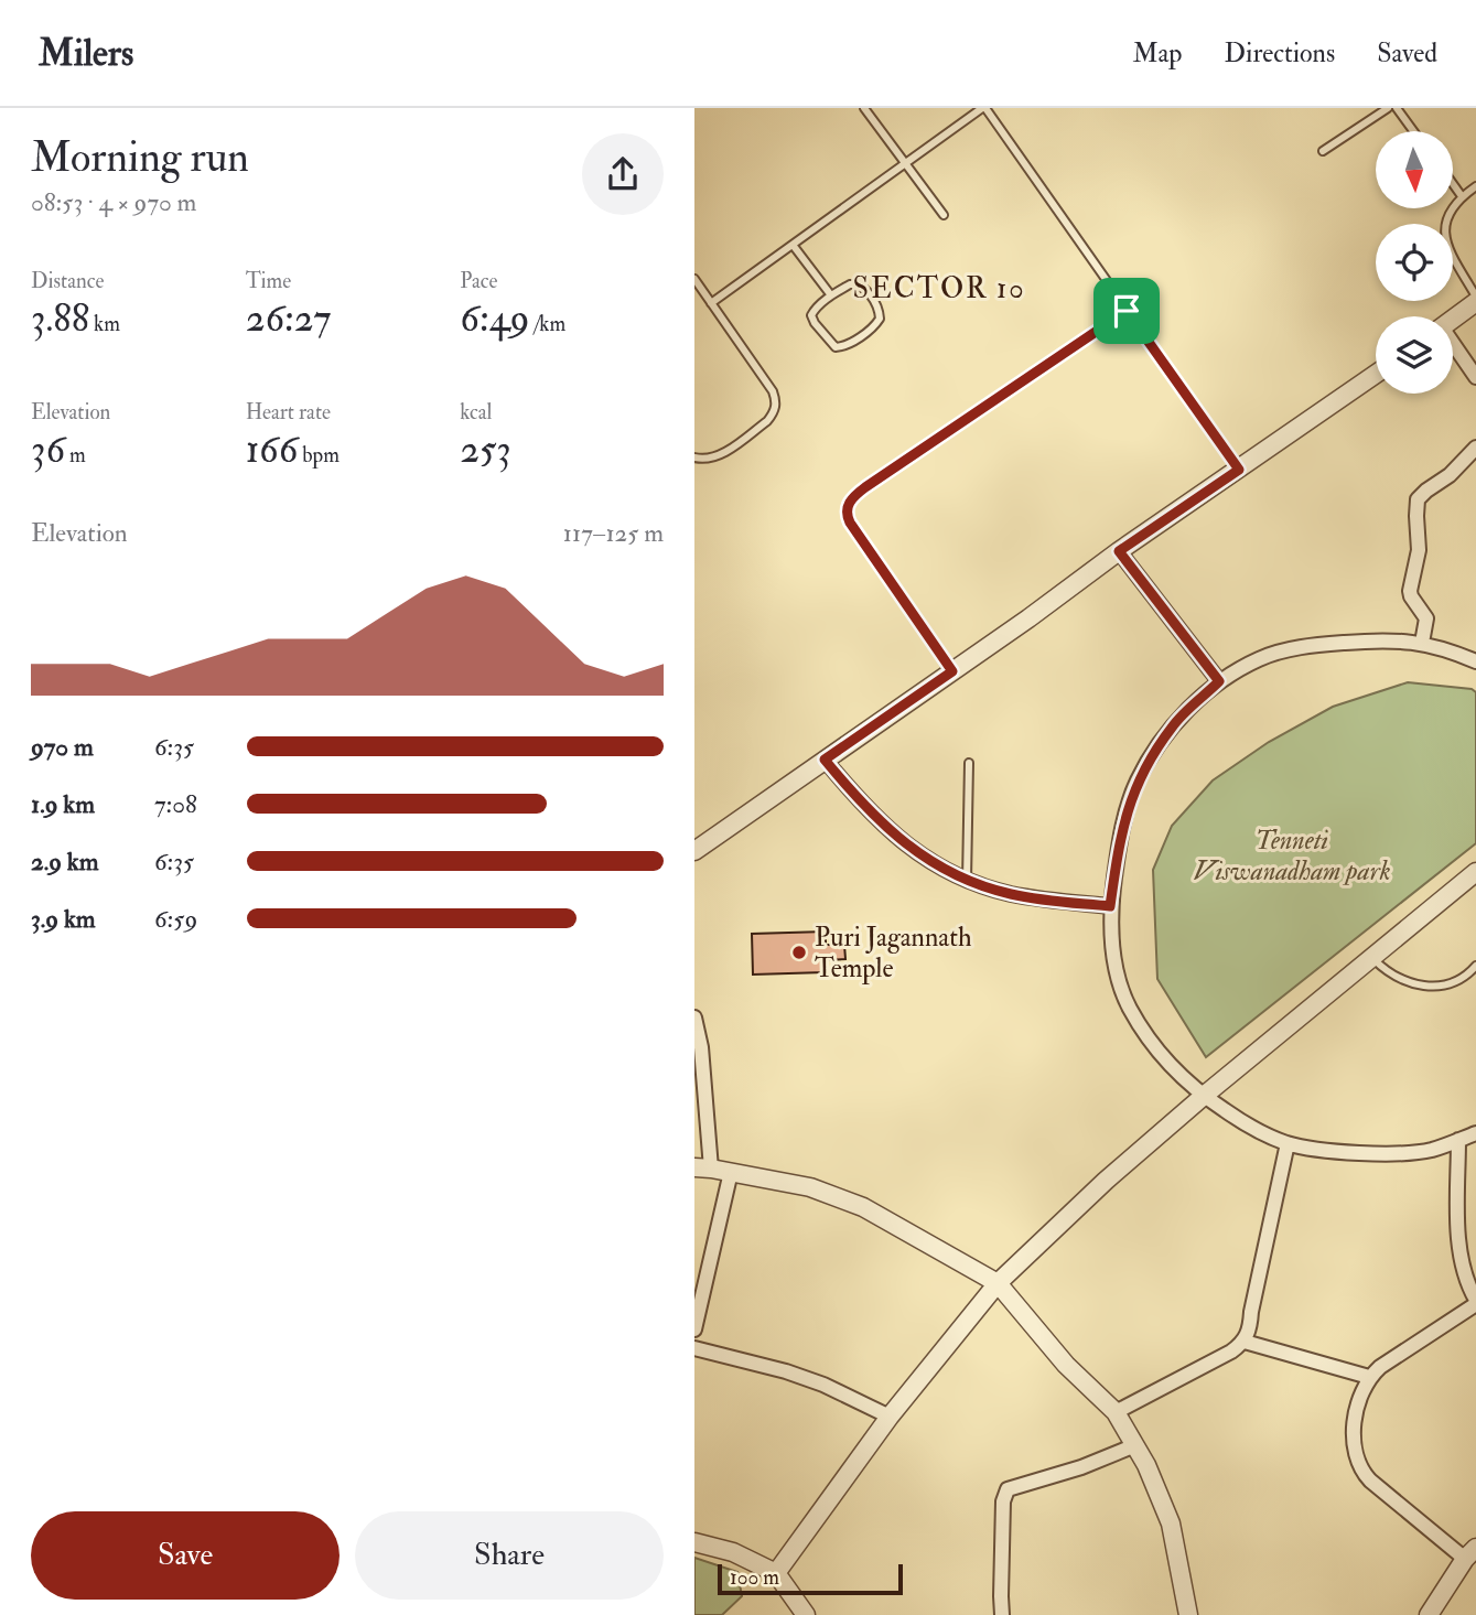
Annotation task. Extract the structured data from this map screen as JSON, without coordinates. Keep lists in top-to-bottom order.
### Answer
{
  "districts": ["SECTOR 10"],
  "parks": ["Tenneti Viswanadham park"],
  "places": ["Puri Jagannath Temple"],
  "scale_bar": "100 m",
  "north": "bottom",
  "page": {
    "header": "Milers",
    "nav": ["Map", "Directions", "Saved"],
    "heading": ["Morning run", "08:53 · 4 × 970 m"],
    "stats": [
      ["Distance", "3.88 km"],
      ["Time", "26:27"],
      ["Pace", "6:49 /km"],
      ["Elevation", "36 m"],
      ["Heart rate", "166 bpm"],
      ["kcal", "253"]
    ],
    "chart": ["Elevation", "117–125 m"],
    "list": [
      {
        "name": "970 m",
        "note": "6:35"
      },
      {
        "name": "1.9 km",
        "note": "7:08"
      },
      {
        "name": "2.9 km",
        "note": "6:35"
      },
      {
        "name": "3.9 km",
        "note": "6:59"
      }
    ],
    "buttons": ["Save", "Share"],
    "scale": "100 m"
  }
}
